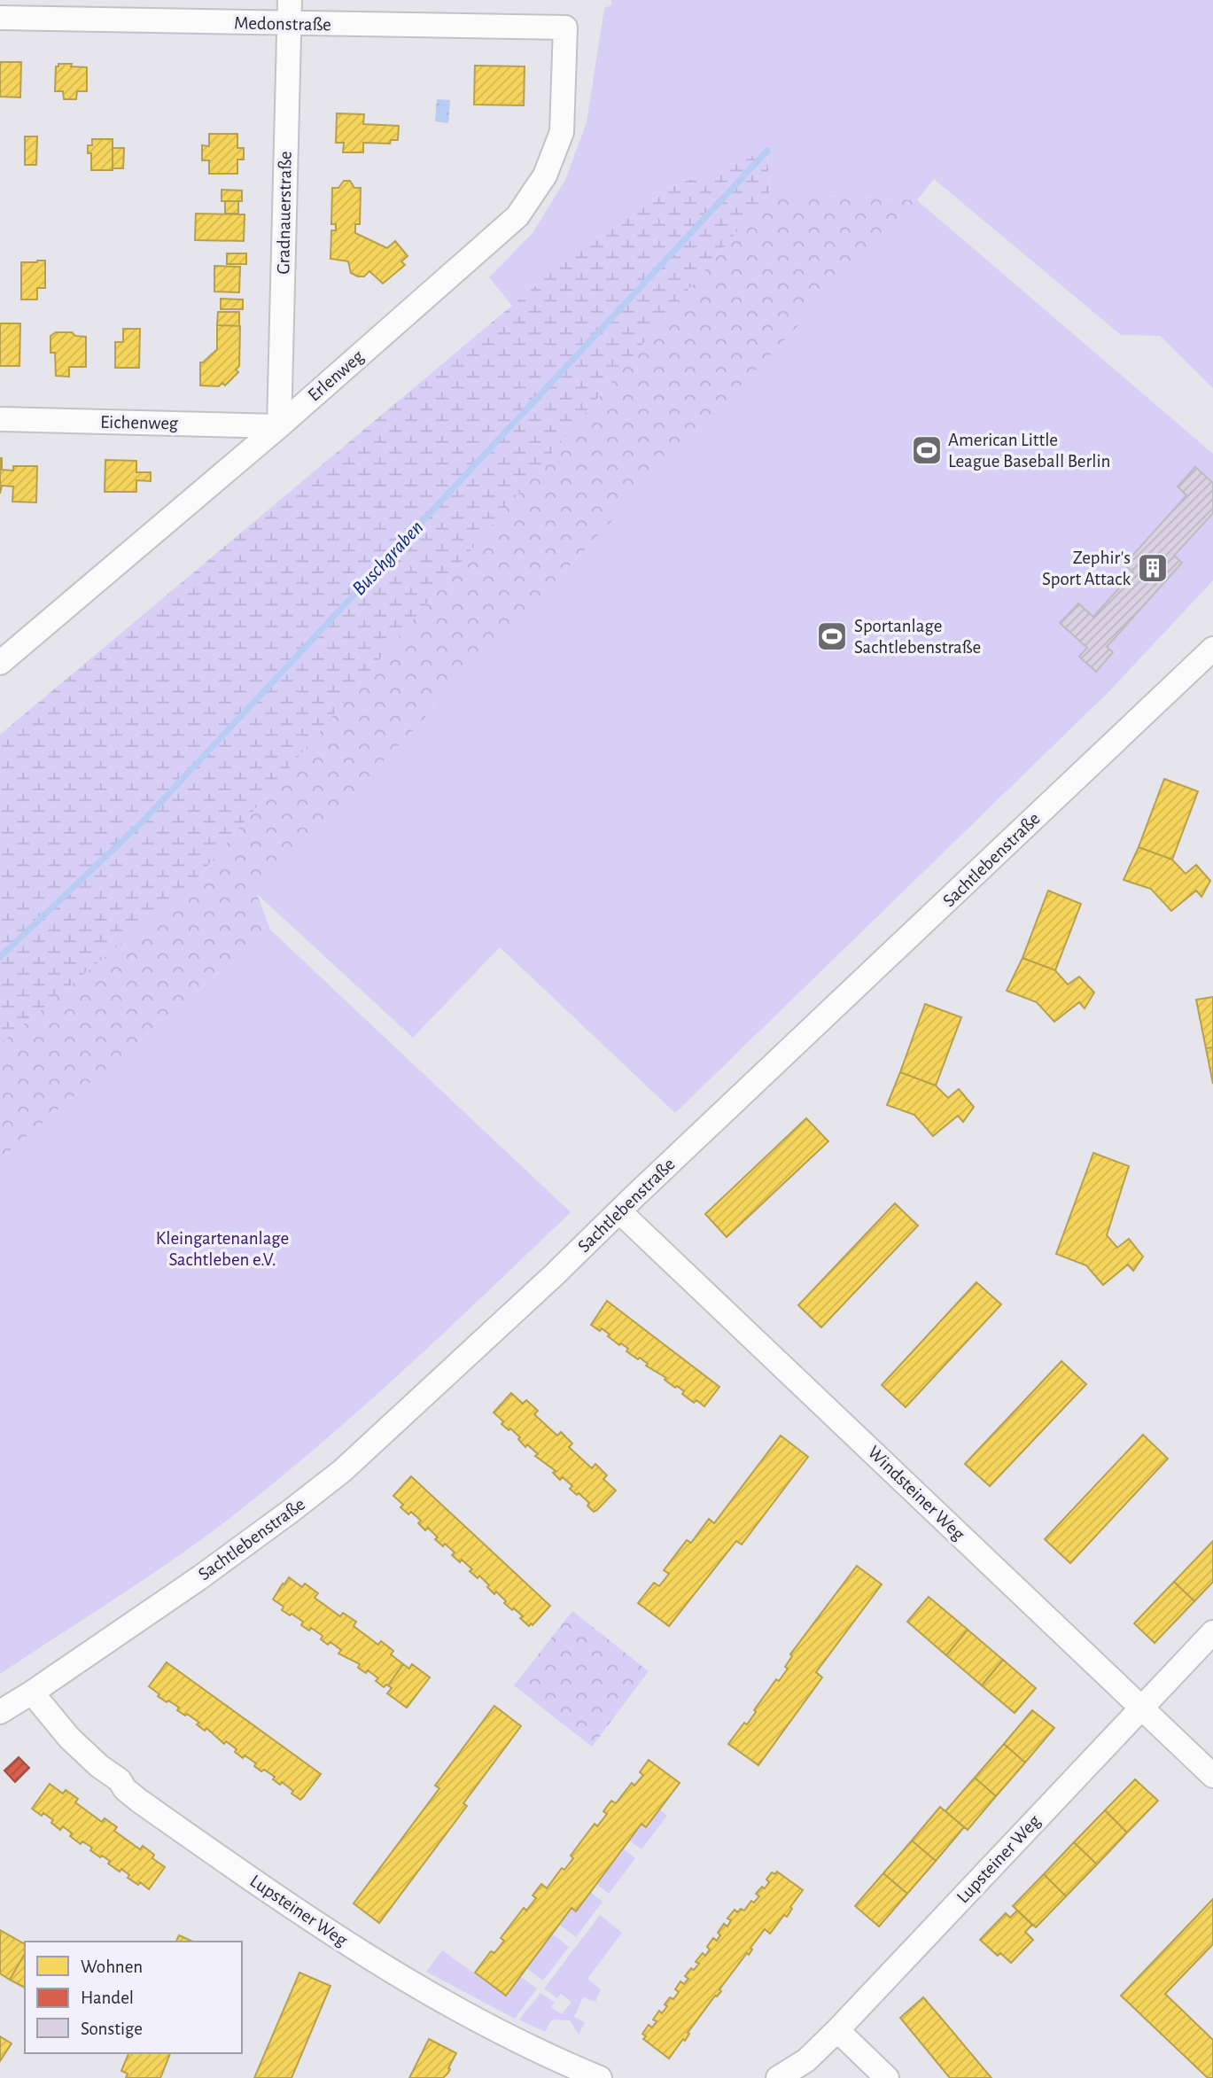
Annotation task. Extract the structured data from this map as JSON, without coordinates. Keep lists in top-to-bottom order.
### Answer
{
  "streets": {
    "street": [
      "Medonstraße",
      "Gradnauerstraße",
      "Erlenweg",
      "Eichenweg",
      "Sachtlebenstraße",
      "Windsteiner Weg",
      "Lupsteiner Weg"
    ]
  },
  "crossings": [
    ["Medonstraße", "Gradnauerstraße"],
    ["Medonstraße", "Erlenweg"],
    ["Gradnauerstraße", "Erlenweg"],
    ["Gradnauerstraße", "Eichenweg"],
    ["Erlenweg", "Eichenweg"],
    ["Sachtlebenstraße", "Windsteiner Weg"],
    ["Sachtlebenstraße", "Lupsteiner Weg"],
    ["Windsteiner Weg", "Lupsteiner Weg"]
  ],
  "water": ["Buschgraben"],
  "parks": ["Kleingartenanlage Sachtleben e.V."],
  "places": {
    "sports": ["American Little League Baseball Berlin", "Sportanlage Sachtlebenstraße"],
    "building": ["Zephir's Sport Attack"]
  },
  "legend": ["Wohnen", "Handel", "Sonstige"]
}
